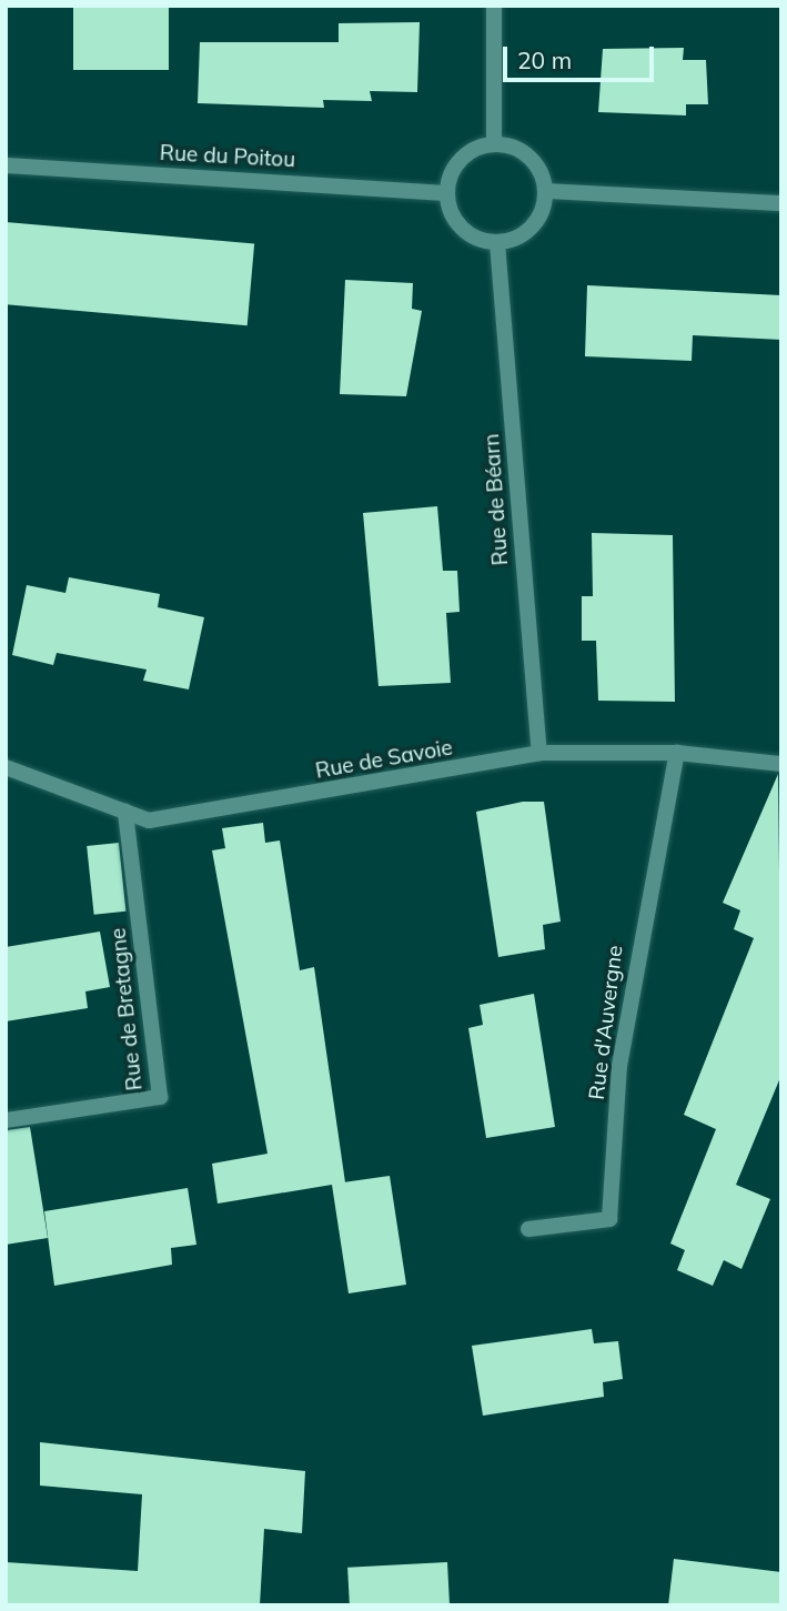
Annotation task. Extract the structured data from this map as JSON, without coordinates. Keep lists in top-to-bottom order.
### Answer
{
  "streets": {
    "street": [
      "Rue du Poitou",
      "Rue de Béarn",
      "Rue de Savoie",
      "Rue de Bretagne",
      "Rue d'Auvergne"
    ]
  },
  "crossings": [
    ["Rue du Poitou", "Rue de Béarn"],
    ["Rue de Béarn", "Rue de Savoie"],
    ["Rue de Savoie", "Rue de Bretagne"],
    ["Rue de Savoie", "Rue d'Auvergne"]
  ],
  "scale_bar": "20 m"
}
